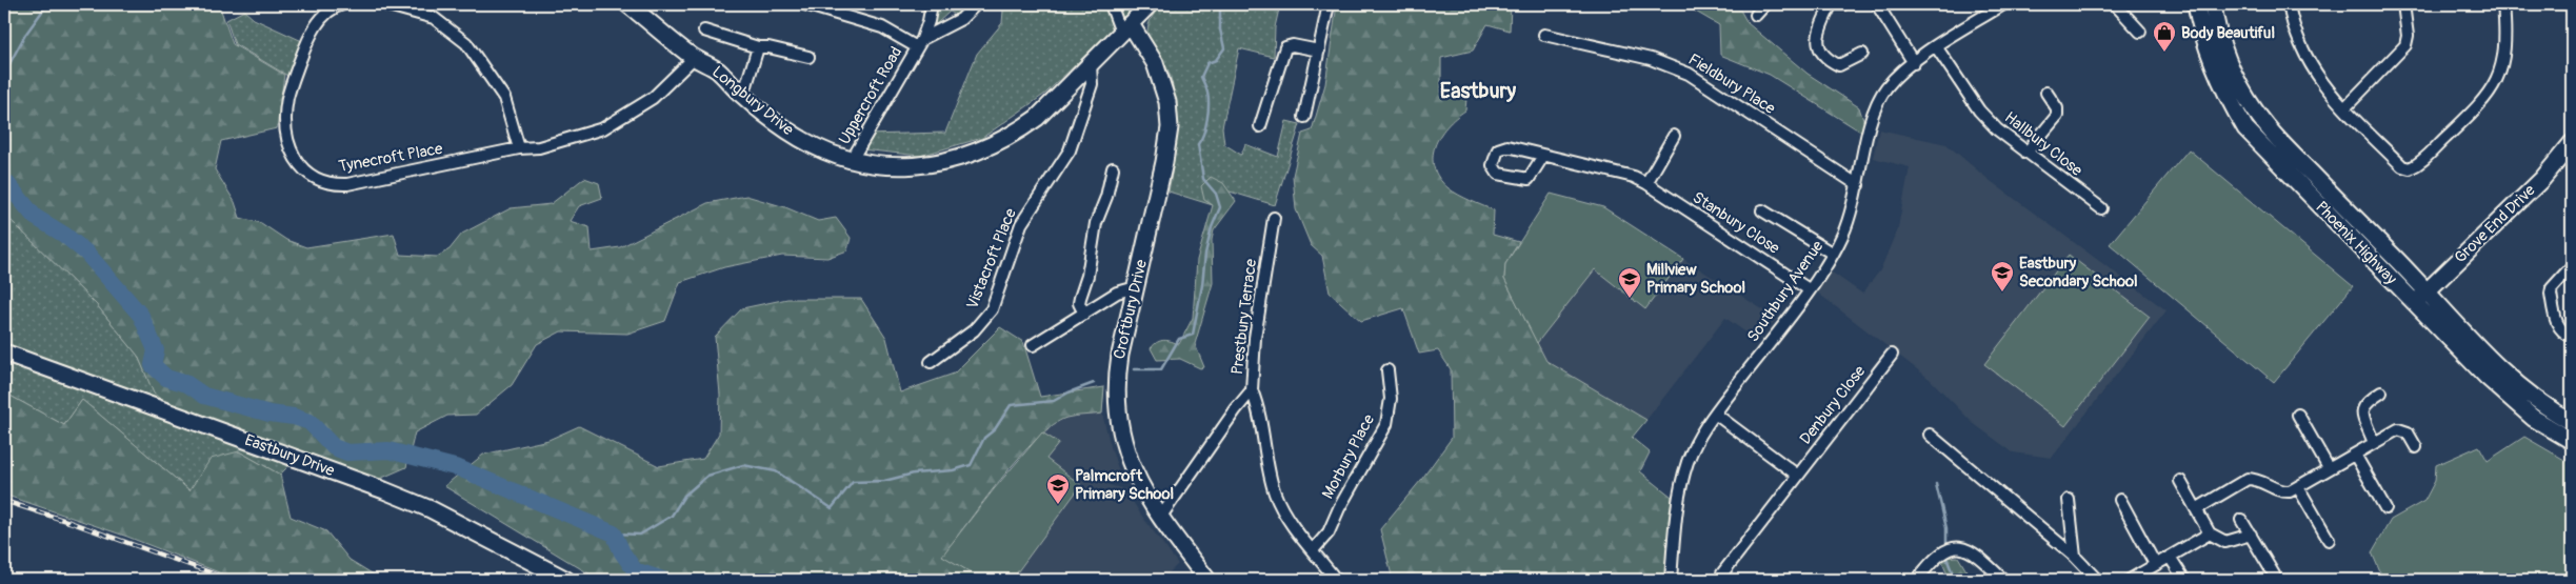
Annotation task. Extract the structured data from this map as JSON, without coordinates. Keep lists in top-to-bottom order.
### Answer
{
  "streets": {
    "street": [
      "Fieldbury Place",
      "Uppercroft Road",
      "Longbury Drive",
      "Hallbury Close",
      "Tynecroft Place",
      "Stanbury Close",
      "Grove End Drive",
      "Phoenix Highway",
      "Vistacroft Place",
      "Southbury Avenue",
      "Croftbury Drive",
      "Prestbury Terrace",
      "Denbury Close",
      "Eastbury Drive",
      "Morbury Place"
    ]
  },
  "crossings": [
    ["Fieldbury Place", "Southbury Avenue"],
    ["Uppercroft Road", "Longbury Drive"],
    ["Longbury Drive", "Tynecroft Place"],
    ["Longbury Drive", "Vistacroft Place"],
    ["Longbury Drive", "Croftbury Drive"],
    ["Hallbury Close", "Southbury Avenue"],
    ["Stanbury Close", "Southbury Avenue"],
    ["Grove End Drive", "Phoenix Highway"],
    ["Croftbury Drive", "Prestbury Terrace"]
  ],
  "districts": ["Eastbury"],
  "places": {
    "shop": ["Body Beautiful"],
    "school or university": ["Eastbury Secondary School", "Millview Primary School", "Palmcroft Primary School"]
  }
}
